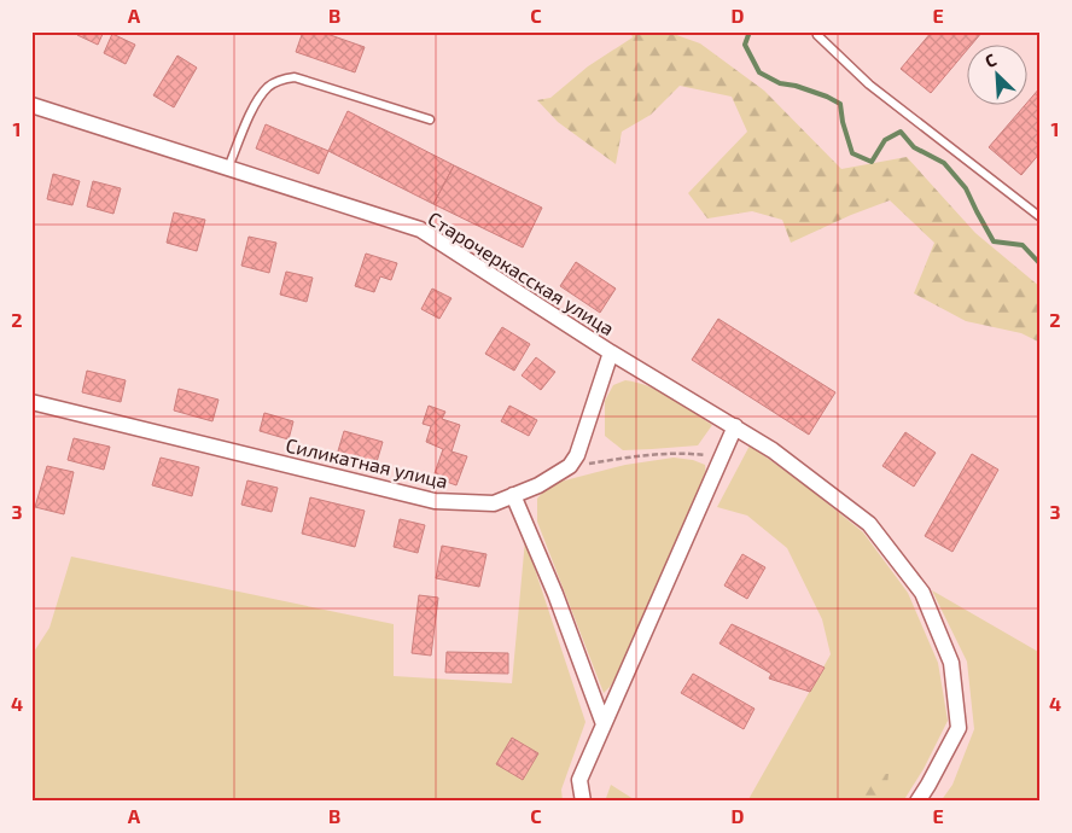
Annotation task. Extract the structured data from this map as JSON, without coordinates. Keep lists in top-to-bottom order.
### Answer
{
  "streets": {
    "street": ["Старочеркасская улица", "Силикатная улица"]
  },
  "north": "top left",
  "grid": {
    "columns": [
      "A",
      "B",
      "C",
      "D",
      "E"
    ],
    "rows": [
      "1",
      "2",
      "3",
      "4"
    ]
  }
}
